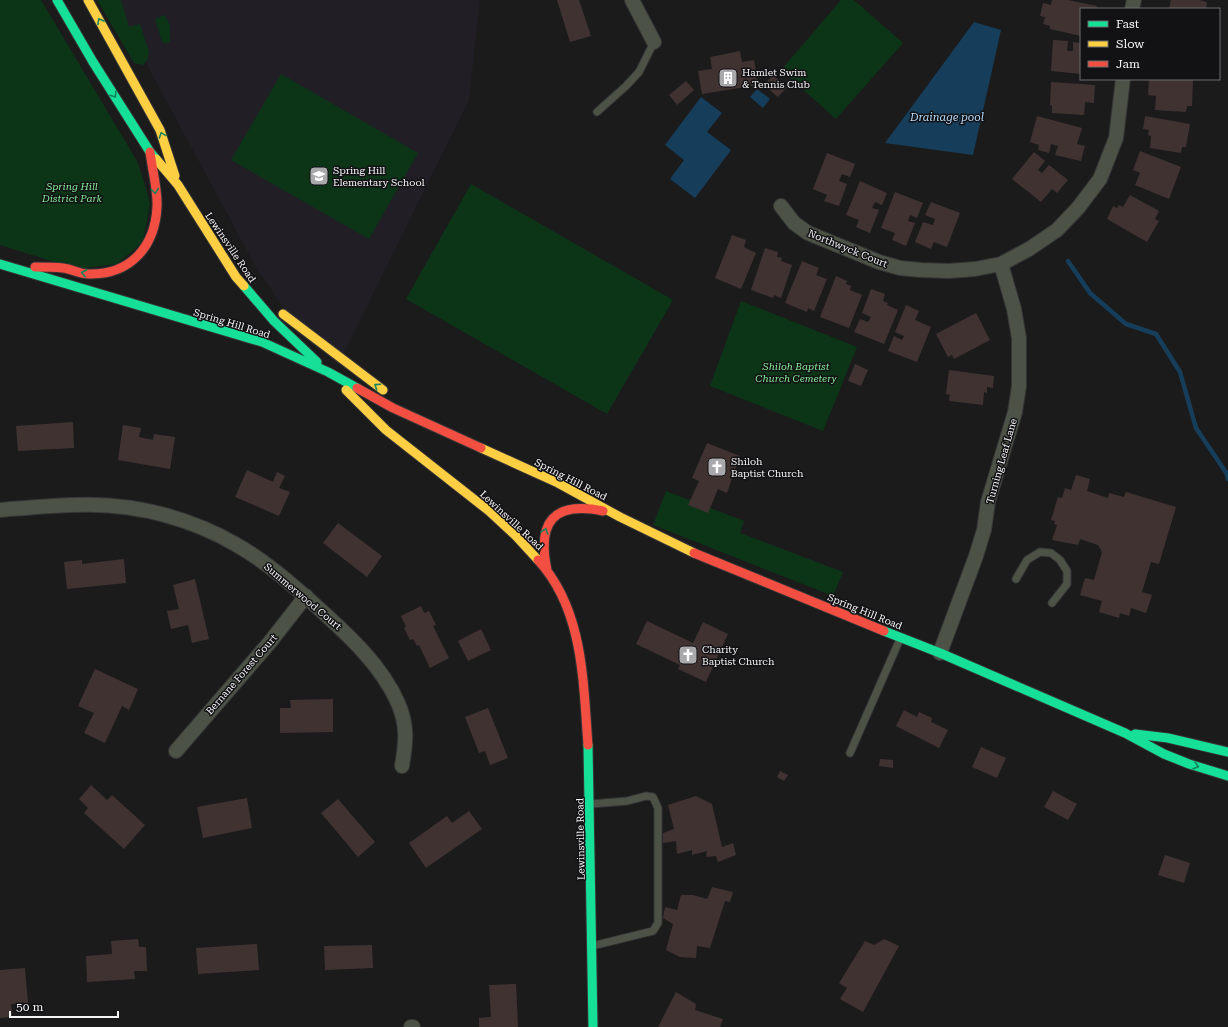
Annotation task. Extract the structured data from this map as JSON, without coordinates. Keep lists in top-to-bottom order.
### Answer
{
  "streets": {
    "main road": ["Lewinsville Road", "Spring Hill Road"],
    "street": [
      "Northwyck Court",
      "Turning Leaf Lane",
      "Summerwood Court",
      "Bernane Forest Court"
    ]
  },
  "crossings": [
    ["Lewinsville Road", "Spring Hill Road"],
    ["Northwyck Court", "Turning Leaf Lane"],
    ["Spring Hill Road", "Turning Leaf Lane"],
    ["Summerwood Court", "Bernane Forest Court"]
  ],
  "water": ["Drainage pool"],
  "parks": ["Spring Hill District Park", "Shiloh Baptist Church Cemetery"],
  "places": {
    "building": ["Hamlet Swim & Tennis Club"],
    "school or university": ["Spring Hill Elementary School"],
    "church": ["Shiloh Baptist Church", "Charity Baptist Church"]
  },
  "legend": ["Fast", "Slow", "Jam"],
  "scale_bar": "50 m"
}
